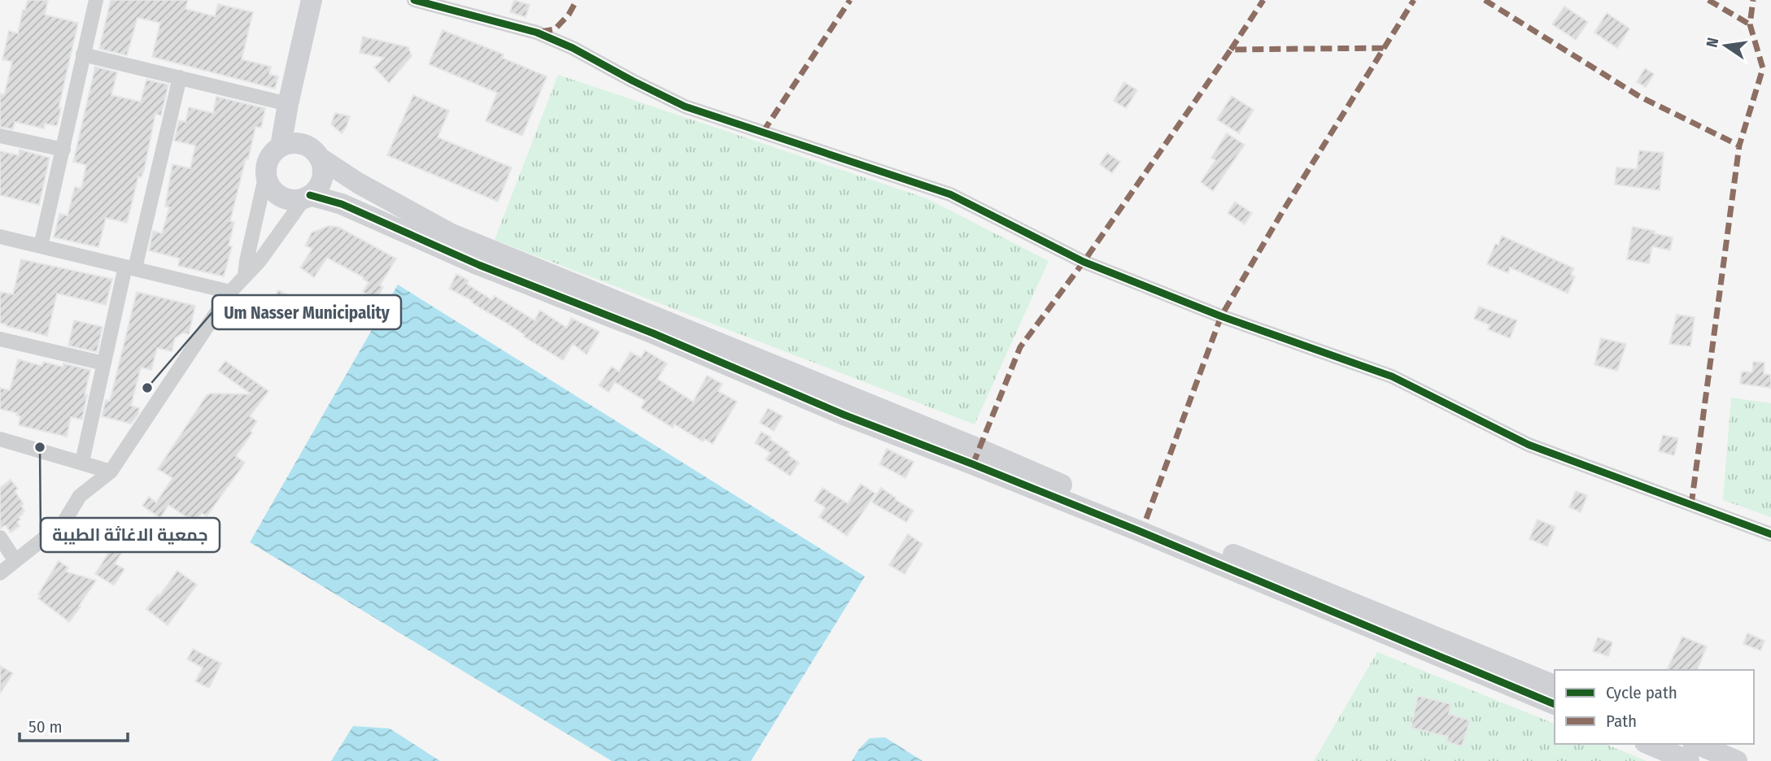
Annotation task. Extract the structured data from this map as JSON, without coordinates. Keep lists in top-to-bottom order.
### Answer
{
  "places": ["Um Nasser Municipality", "جمعية الاغاثة الطيبة"],
  "legend": ["Cycle path", "Path"],
  "scale_bar": "50 m",
  "north": "left"
}
